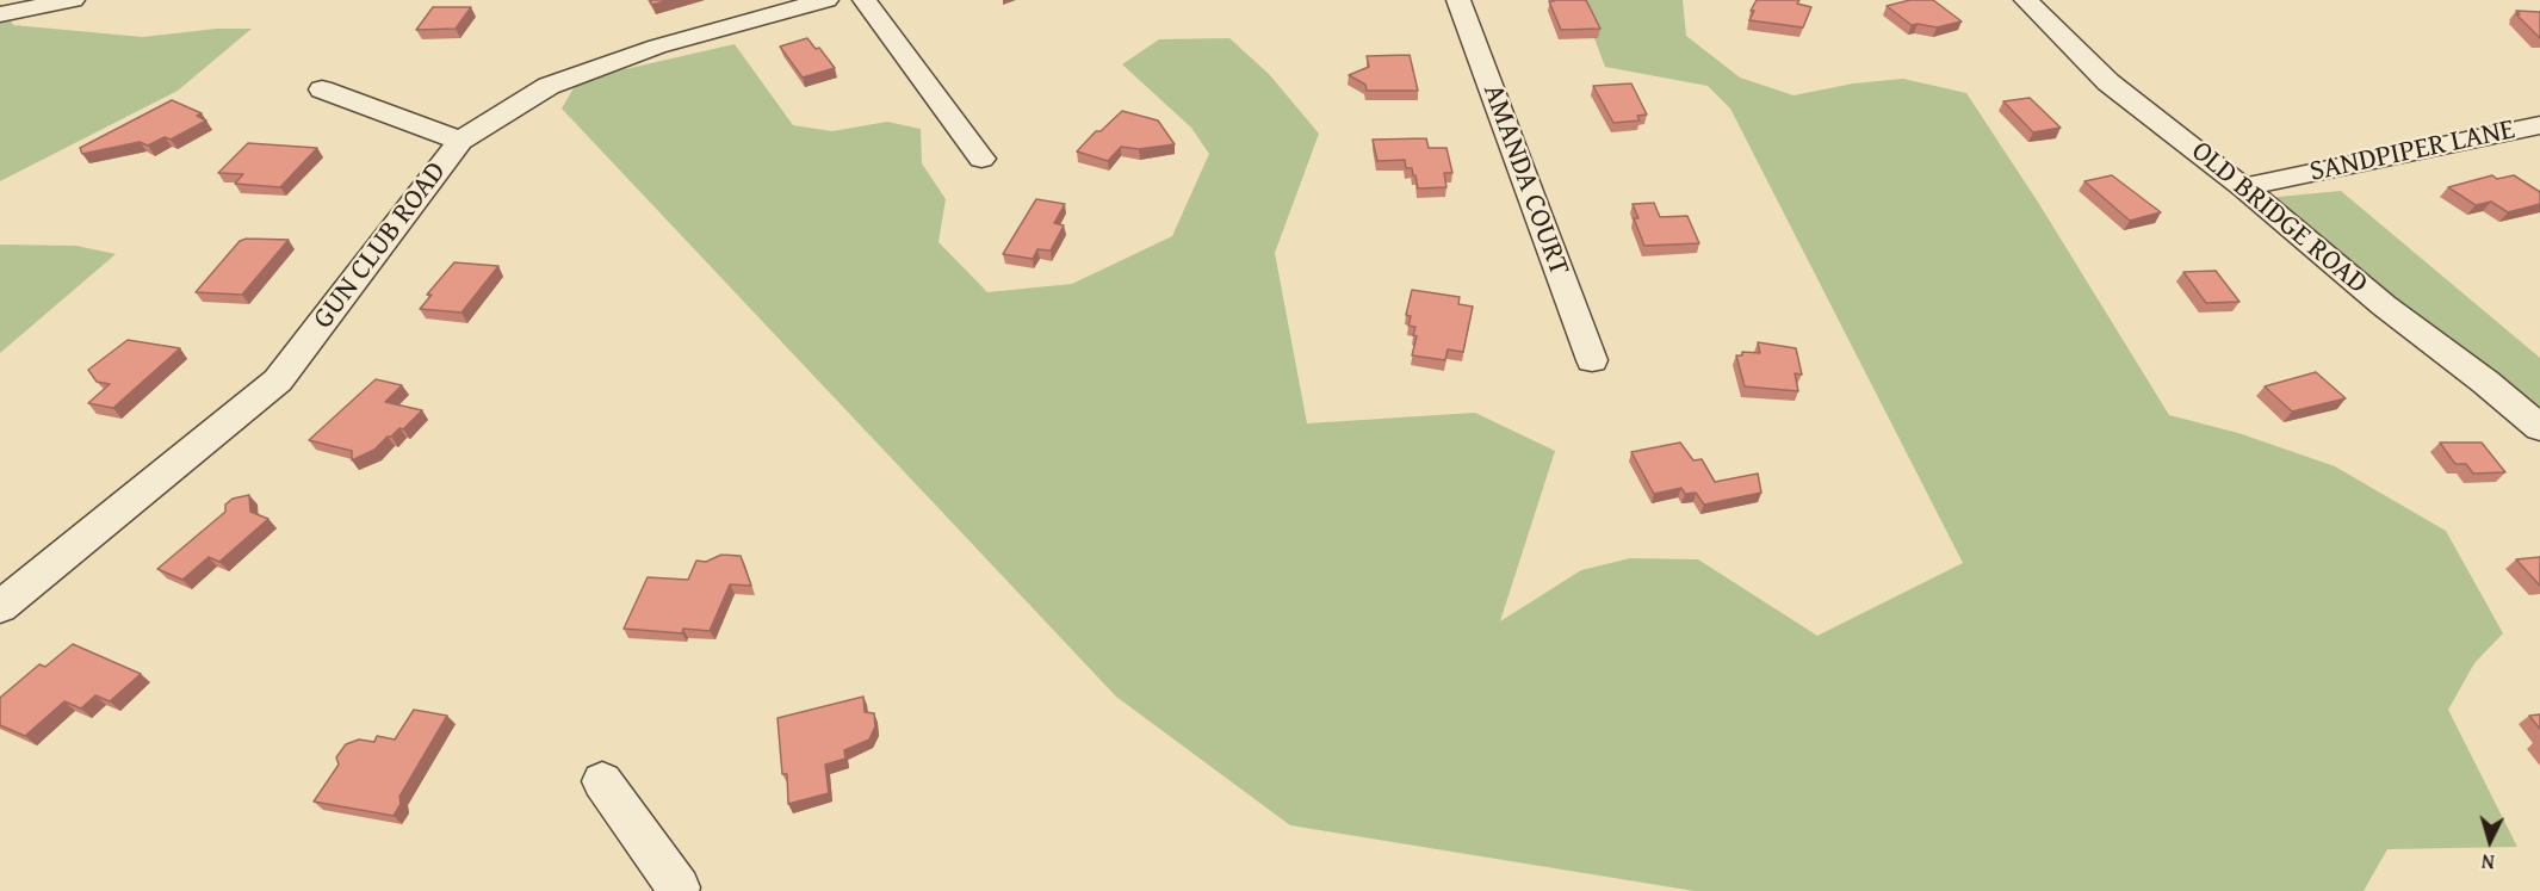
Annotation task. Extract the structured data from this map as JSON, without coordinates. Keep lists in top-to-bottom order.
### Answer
{
  "streets": {
    "street": [
      "SANDPIPER LANE",
      "AMANDA COURT",
      "OLD BRIDGE ROAD",
      "GUN CLUB ROAD"
    ]
  },
  "crossings": [
    ["SANDPIPER LANE", "OLD BRIDGE ROAD"]
  ],
  "north": "bottom"
}
